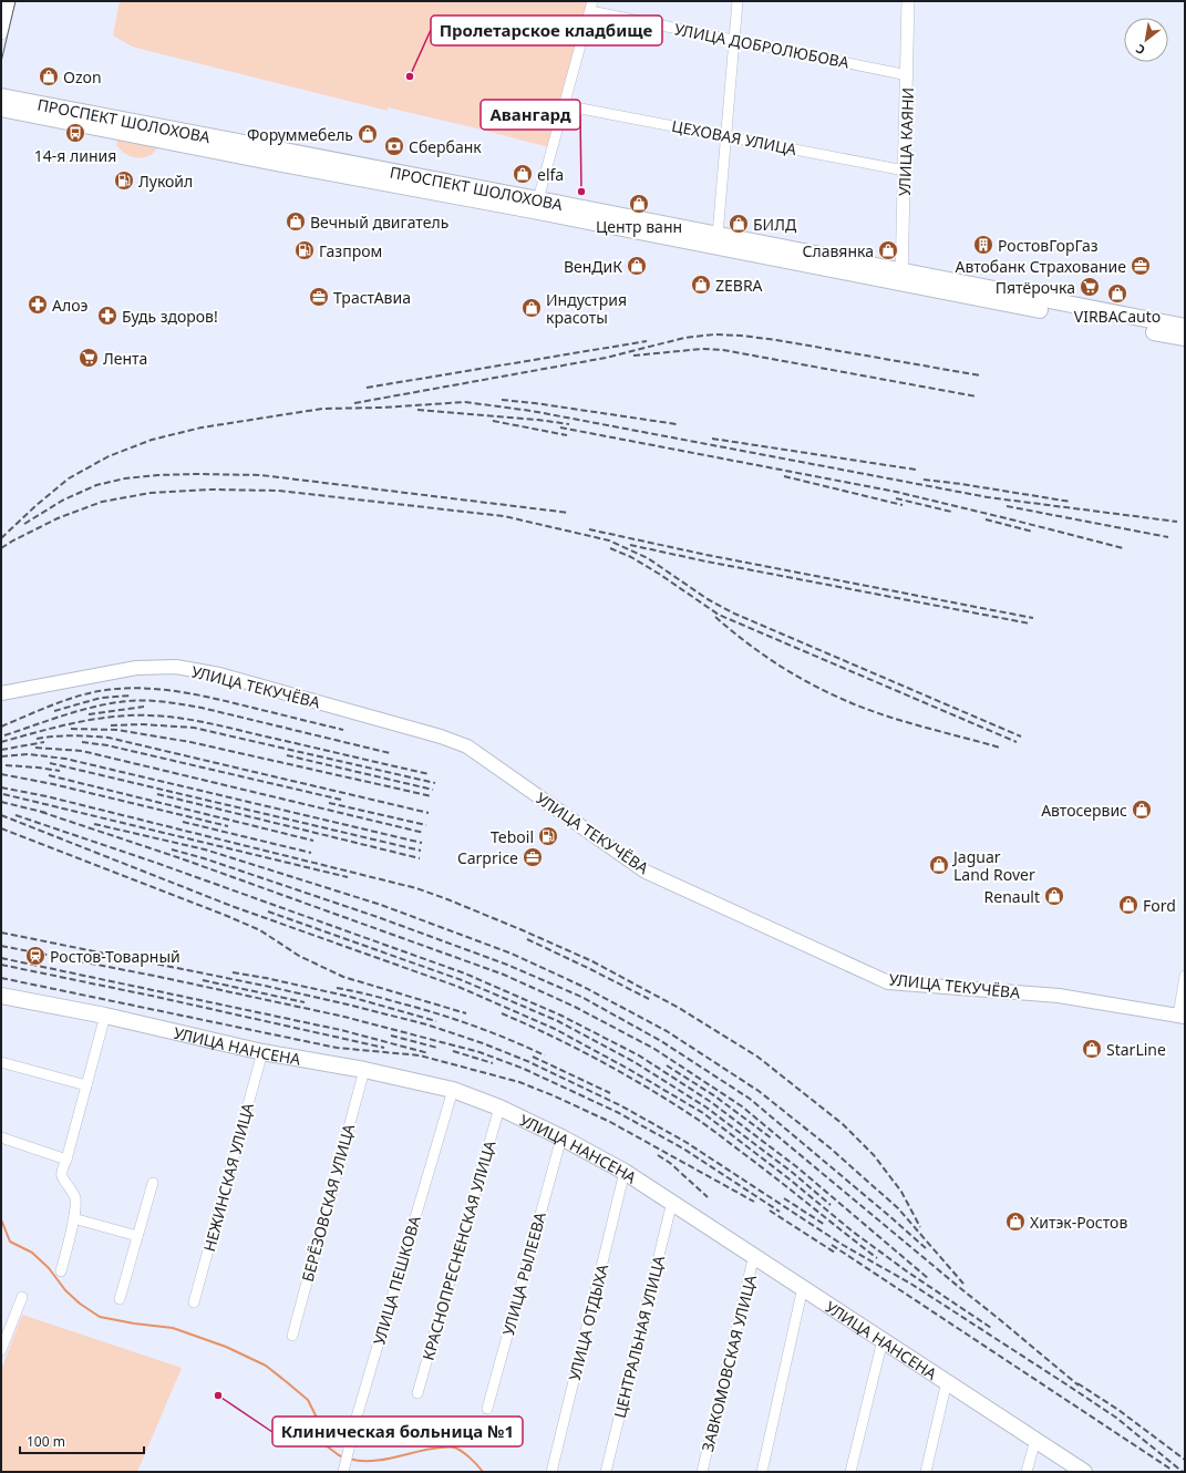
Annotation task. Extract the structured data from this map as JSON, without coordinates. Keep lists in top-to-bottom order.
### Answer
{
  "streets": {
    "main road": ["ПРОСПЕКТ ШОЛОХОВА", "УЛИЦА ТЕКУЧЁВА", "УЛИЦА НАНСЕНА"],
    "street": [
      "УЛИЦА ДОБРОЛЮБОВА",
      "ЦЕХОВАЯ УЛИЦА",
      "УЛИЦА КАЯНИ",
      "НЕЖИНСКАЯ УЛИЦА",
      "БЕРЁЗОВСКАЯ УЛИЦА",
      "КРАСНОПРЕСНЕНСКАЯ УЛИЦА",
      "УЛИЦА РЫЛЕЕВА",
      "УЛИЦА ПЕШКОВА",
      "УЛИЦА ОТДЫХА",
      "ЦЕНТРАЛЬНАЯ УЛИЦА",
      "ЗАВКОМОВСКАЯ УЛИЦА"
    ]
  },
  "crossings": [
    ["УЛИЦА ДОБРОЛЮБОВА", "УЛИЦА КАЯНИ"],
    ["ПРОСПЕКТ ШОЛОХОВА", "УЛИЦА КАЯНИ"],
    ["ЦЕХОВАЯ УЛИЦА", "УЛИЦА КАЯНИ"],
    ["УЛИЦА НАНСЕНА", "НЕЖИНСКАЯ УЛИЦА"],
    ["УЛИЦА НАНСЕНА", "БЕРЁЗОВСКАЯ УЛИЦА"],
    ["УЛИЦА НАНСЕНА", "КРАСНОПРЕСНЕНСКАЯ УЛИЦА"],
    ["УЛИЦА НАНСЕНА", "УЛИЦА РЫЛЕЕВА"],
    ["УЛИЦА НАНСЕНА", "УЛИЦА ПЕШКОВА"],
    ["УЛИЦА НАНСЕНА", "УЛИЦА ОТДЫХА"],
    ["УЛИЦА НАНСЕНА", "ЦЕНТРАЛЬНАЯ УЛИЦА"],
    ["УЛИЦА НАНСЕНА", "ЗАВКОМОВСКАЯ УЛИЦА"]
  ],
  "places": {
    "shop": [
      "Ozon",
      "Форуммебель",
      "elfa",
      "Центр ванн",
      "Вечный двигатель",
      "БИЛД",
      "Славянка",
      "ВенДиК",
      "ZEBRA",
      "VIRBACauto",
      "Индустрия красоты",
      "Автосервис",
      "Jaguar Land Rover",
      "Renault",
      "Ford",
      "StarLine",
      "Хитэк-Ростов"
    ],
    "other": ["Пролетарское кладбище", "Авангард", "Клиническая больница №1"],
    "bus stop": ["14-я линия"],
    "bank": ["Сбербанк"],
    "fuel station": ["Лукойл", "Газпром", "Teboil"],
    "building": ["РостовГорГаз"],
    "office": ["Автобанк Страхование", "ТрастАвиа", "Carprice"],
    "supermarket": ["Пятёрочка", "Лента"],
    "pharmacy": ["Алоэ", "Будь здоров!"],
    "station": ["Ростов-Товарный"]
  },
  "scale_bar": "100 m",
  "north": "bottom left"
}
